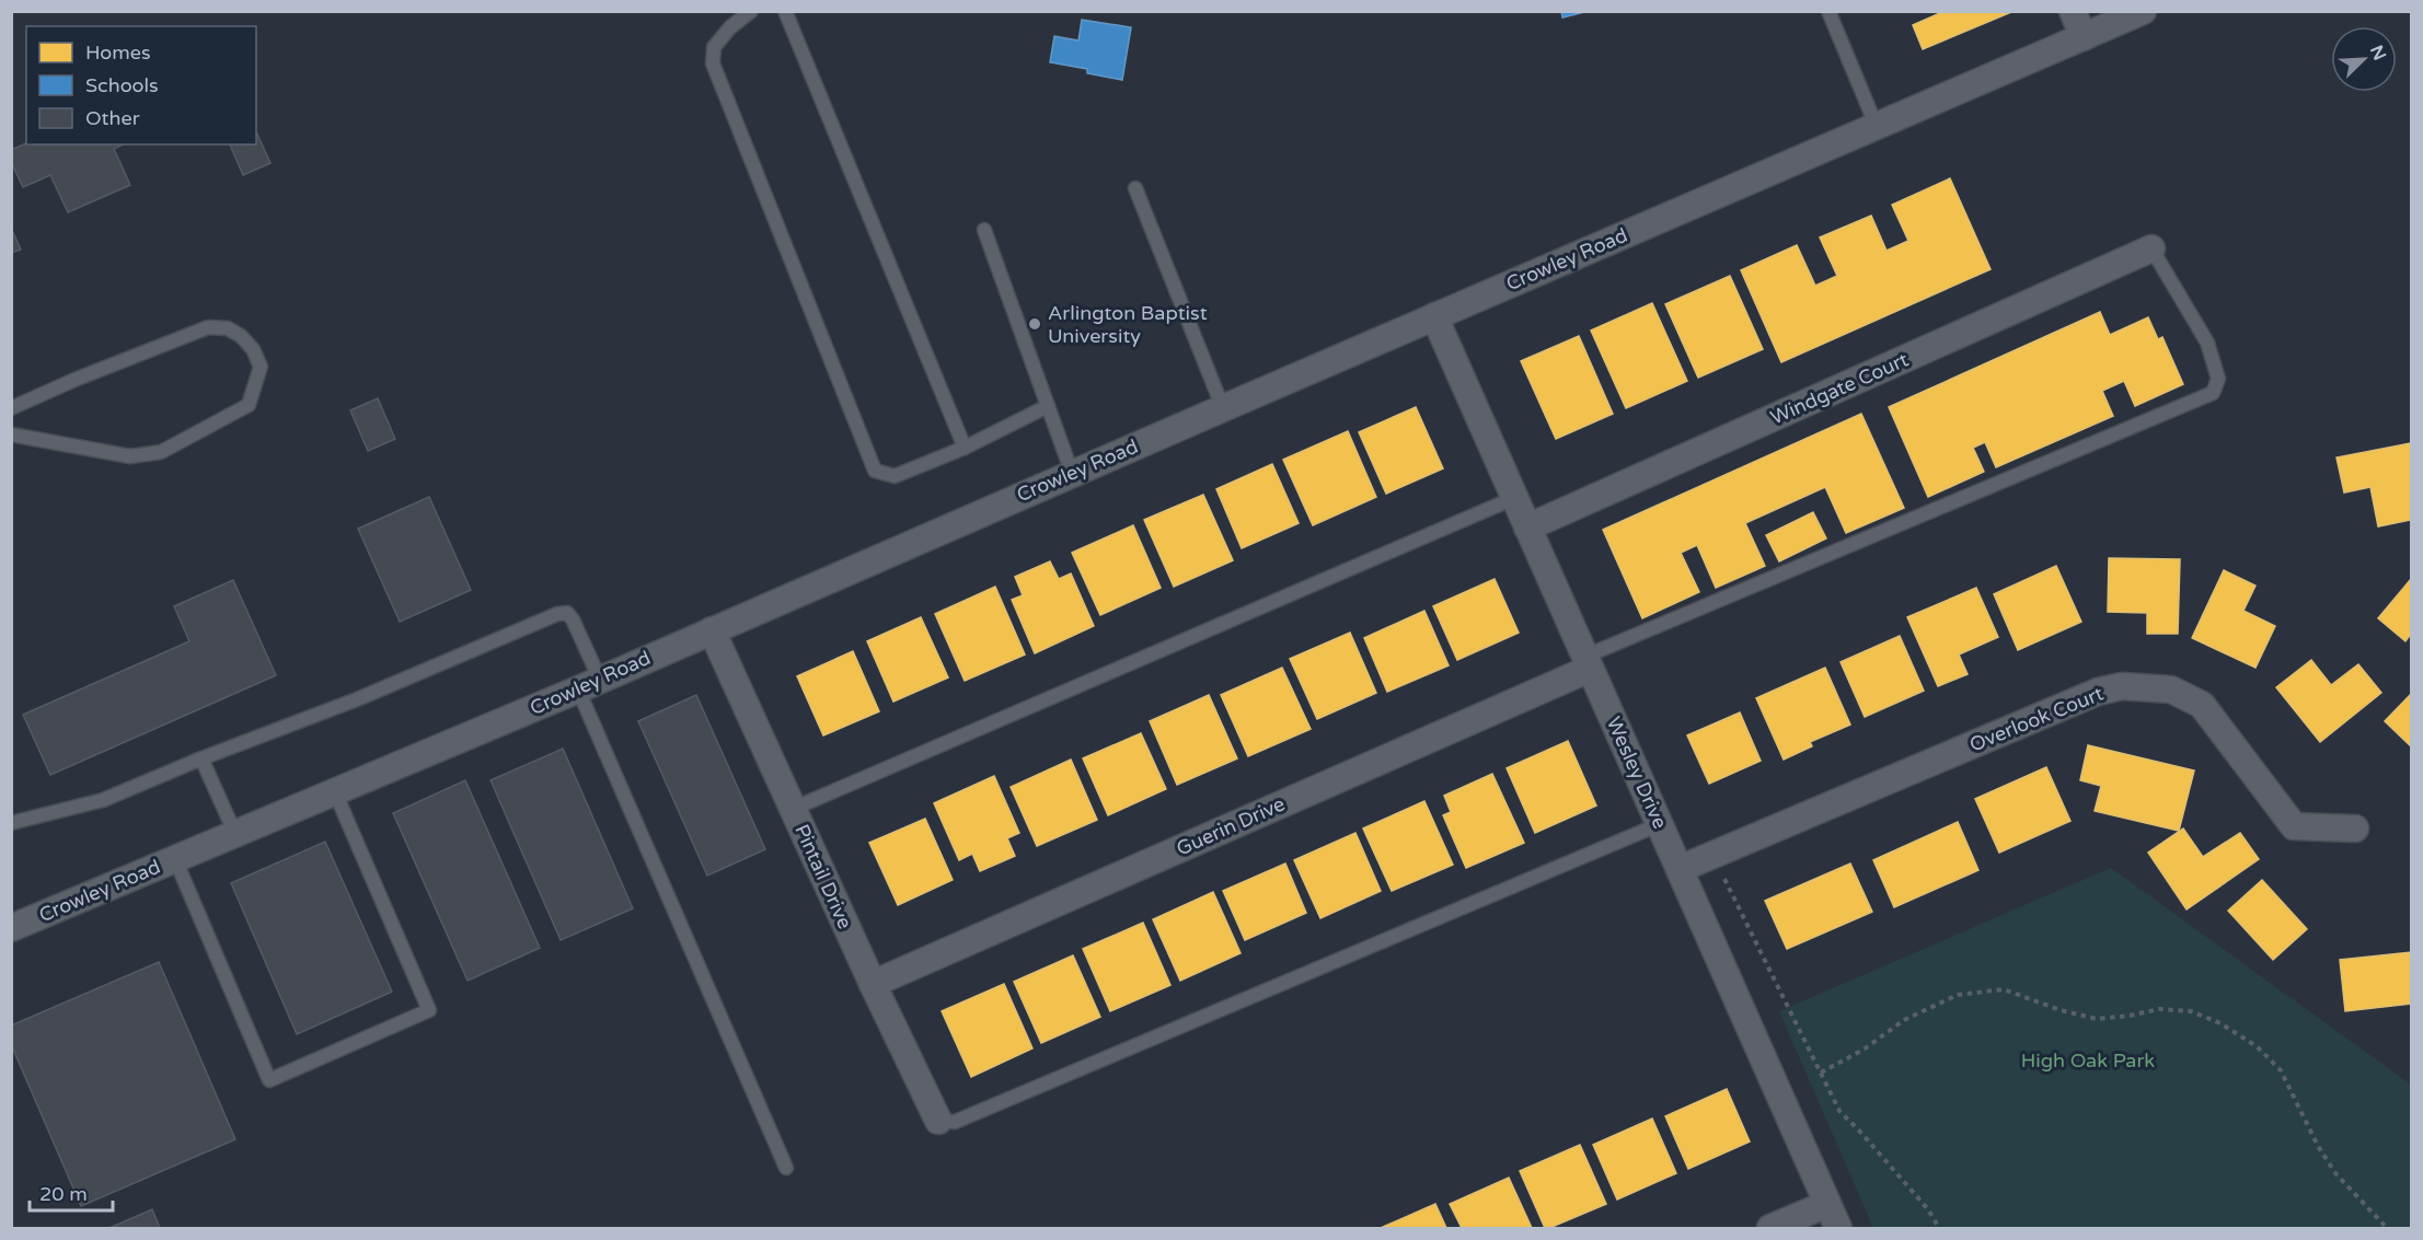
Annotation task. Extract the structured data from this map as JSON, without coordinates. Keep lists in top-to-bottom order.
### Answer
{
  "streets": {
    "street": [
      "Crowley Road",
      "Windgate Court",
      "Overlook Court",
      "Wesley Drive",
      "Guerin Drive",
      "Pintail Drive"
    ]
  },
  "crossings": [
    ["Crowley Road", "Wesley Drive"],
    ["Crowley Road", "Pintail Drive"],
    ["Windgate Court", "Wesley Drive"],
    ["Overlook Court", "Wesley Drive"],
    ["Wesley Drive", "Guerin Drive"],
    ["Guerin Drive", "Pintail Drive"]
  ],
  "parks": ["High Oak Park"],
  "places": ["Arlington Baptist University"],
  "legend": ["Homes", "Schools", "Other"],
  "scale_bar": "20 m",
  "north": "top right"
}
